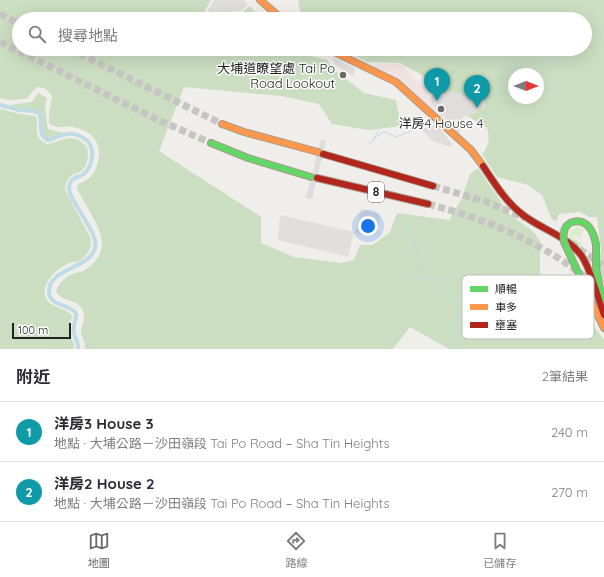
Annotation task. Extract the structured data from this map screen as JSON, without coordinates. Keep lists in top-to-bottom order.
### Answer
{
  "streets": {
    "main road": ["8"]
  },
  "places": ["大埔道瞭望處 Tai Po Road Lookout", "洋房4 House 4"],
  "legend": ["順暢", "車多", "壅塞"],
  "scale_bar": "100 m",
  "north": "right",
  "page": {
    "search": "搜尋地點",
    "pins": ["1", "2"],
    "scale": "100 m",
    "heading": ["附近", "2筆結果"],
    "list": [
      {
        "mark": "1",
        "name": "洋房3 House 3",
        "note": "地點 · 大埔公路－沙田嶺段 Tai Po Road – Sha Tin Heights",
        "value": "240 m"
      },
      {
        "mark": "2",
        "name": "洋房2 House 2",
        "note": "地點 · 大埔公路－沙田嶺段 Tai Po Road – Sha Tin Heights",
        "value": "270 m"
      }
    ],
    "nav": ["地圖", "路線", "已儲存"]
  }
}
